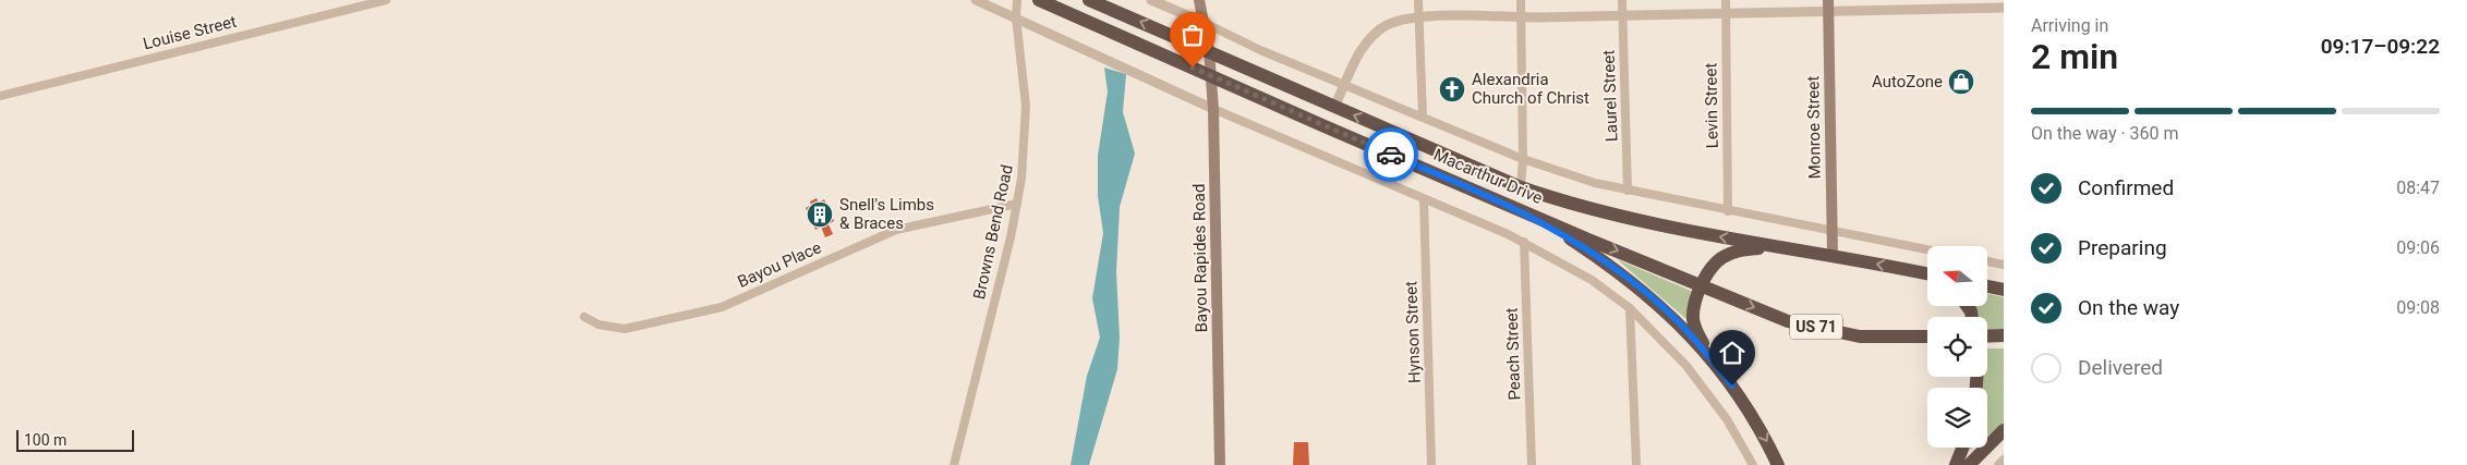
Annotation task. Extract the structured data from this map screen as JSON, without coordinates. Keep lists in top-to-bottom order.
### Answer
{
  "streets": {
    "highway": ["Macarthur Drive", "US 71"],
    "main road": ["Monroe Street", "Bayou Rapides Road"],
    "street": [
      "Louise Street",
      "Laurel Street",
      "Levin Street",
      "Browns Bend Road",
      "Bayou Place",
      "Hynson Street",
      "Peach Street"
    ]
  },
  "crossings": [
    ["Laurel Street", "Macarthur Drive"],
    ["Levin Street", "Macarthur Drive"],
    ["Monroe Street", "Macarthur Drive"],
    ["Macarthur Drive", "Bayou Rapides Road"],
    ["Browns Bend Road", "Bayou Place"]
  ],
  "places": {
    "shop": ["AutoZone"],
    "church": ["Alexandria Church of Christ"],
    "building": ["Snell's Limbs & Braces"]
  },
  "scale_bar": "100 m",
  "north": "left",
  "page": {
    "heading": ["2 min", "Arriving in", "09:17–09:22"],
    "bar": "On the way · 360 m",
    "list": [
      ["Confirmed", "08:47"],
      ["Preparing", "09:06"],
      ["On the way", "09:08"],
      "Delivered"
    ],
    "scale": "100 m"
  }
}
